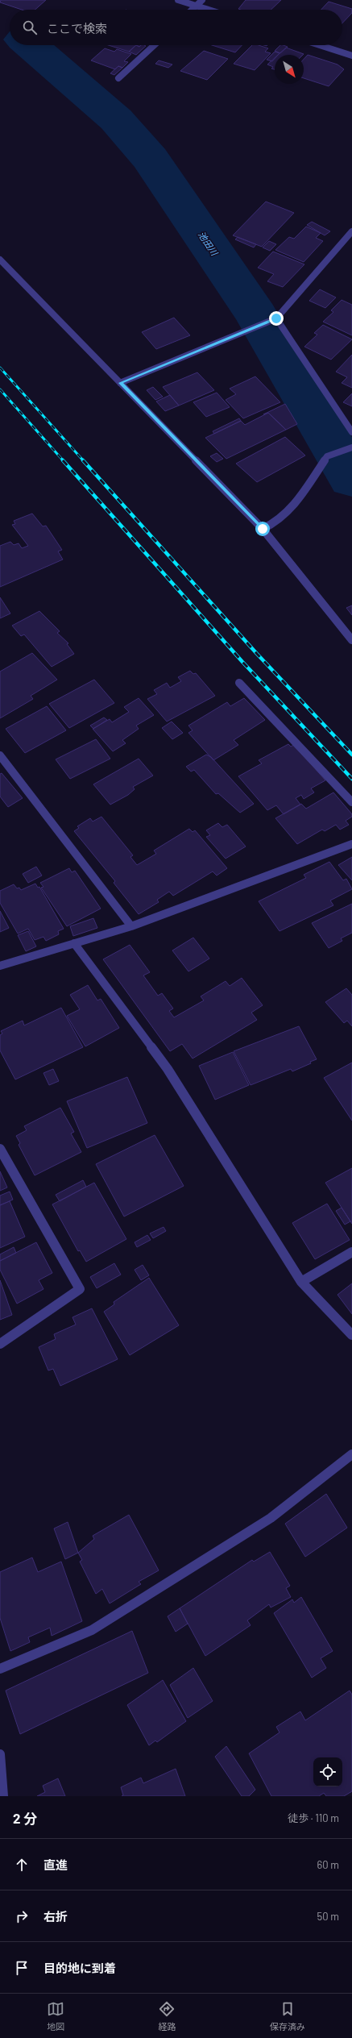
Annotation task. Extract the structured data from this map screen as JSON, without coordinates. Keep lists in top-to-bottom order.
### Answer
{
  "water": ["池田川"],
  "north": "bottom right",
  "page": {
    "search": "ここで検索",
    "heading": ["2 分", "徒歩 · 110 m"],
    "list": [
      ["直進", "60 m"],
      ["右折", "50 m"],
      "目的地に到着"
    ],
    "nav": ["地図", "経路", "保存済み"]
  }
}
